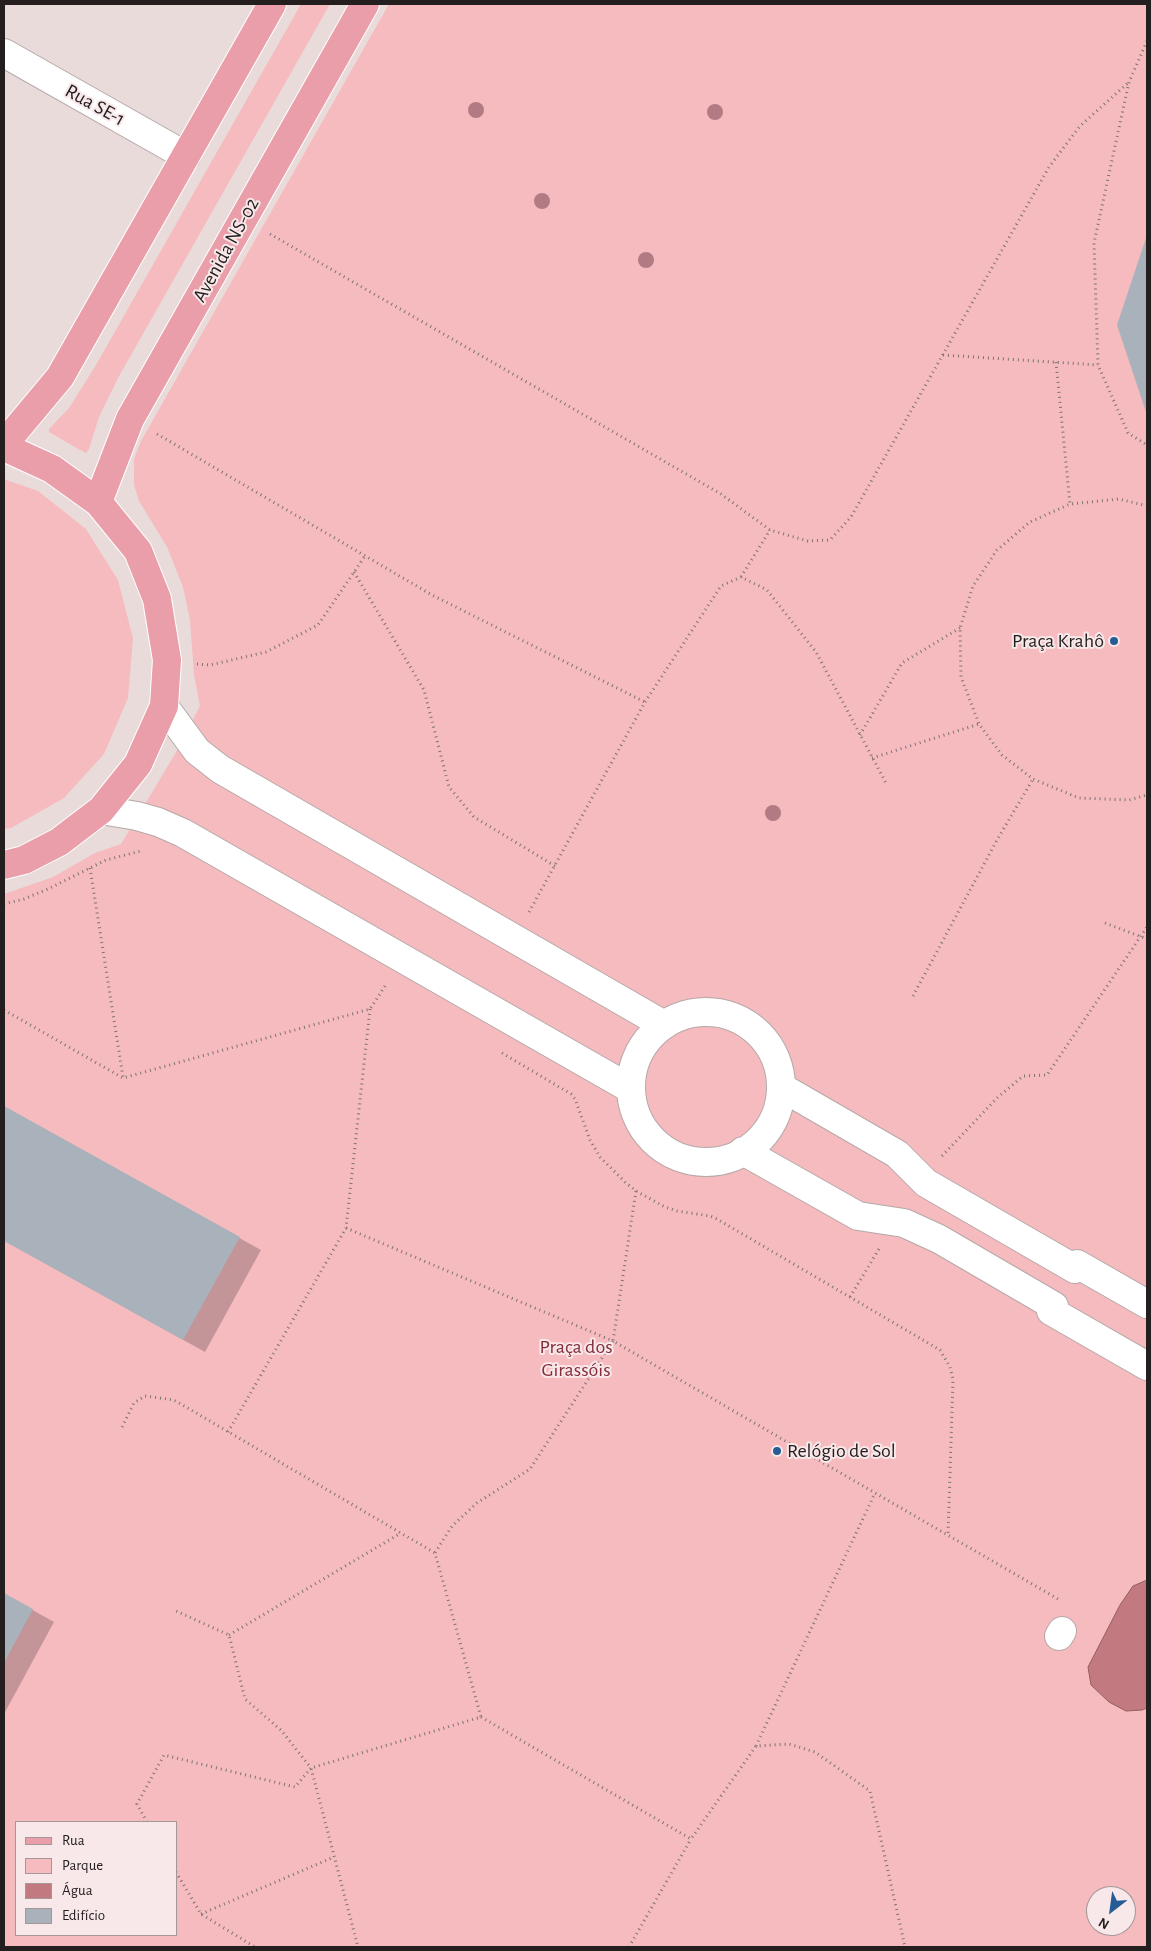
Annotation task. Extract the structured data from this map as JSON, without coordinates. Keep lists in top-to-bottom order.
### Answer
{
  "streets": {
    "main road": ["Avenida NS-02"],
    "street": ["Rua SE-1"]
  },
  "parks": ["Praça dos Girassóis"],
  "places": ["Praça Krahô", "Relógio de Sol"],
  "legend": [
    "Rua",
    "Parque",
    "Água",
    "Edifício"
  ],
  "north": "bottom left"
}
